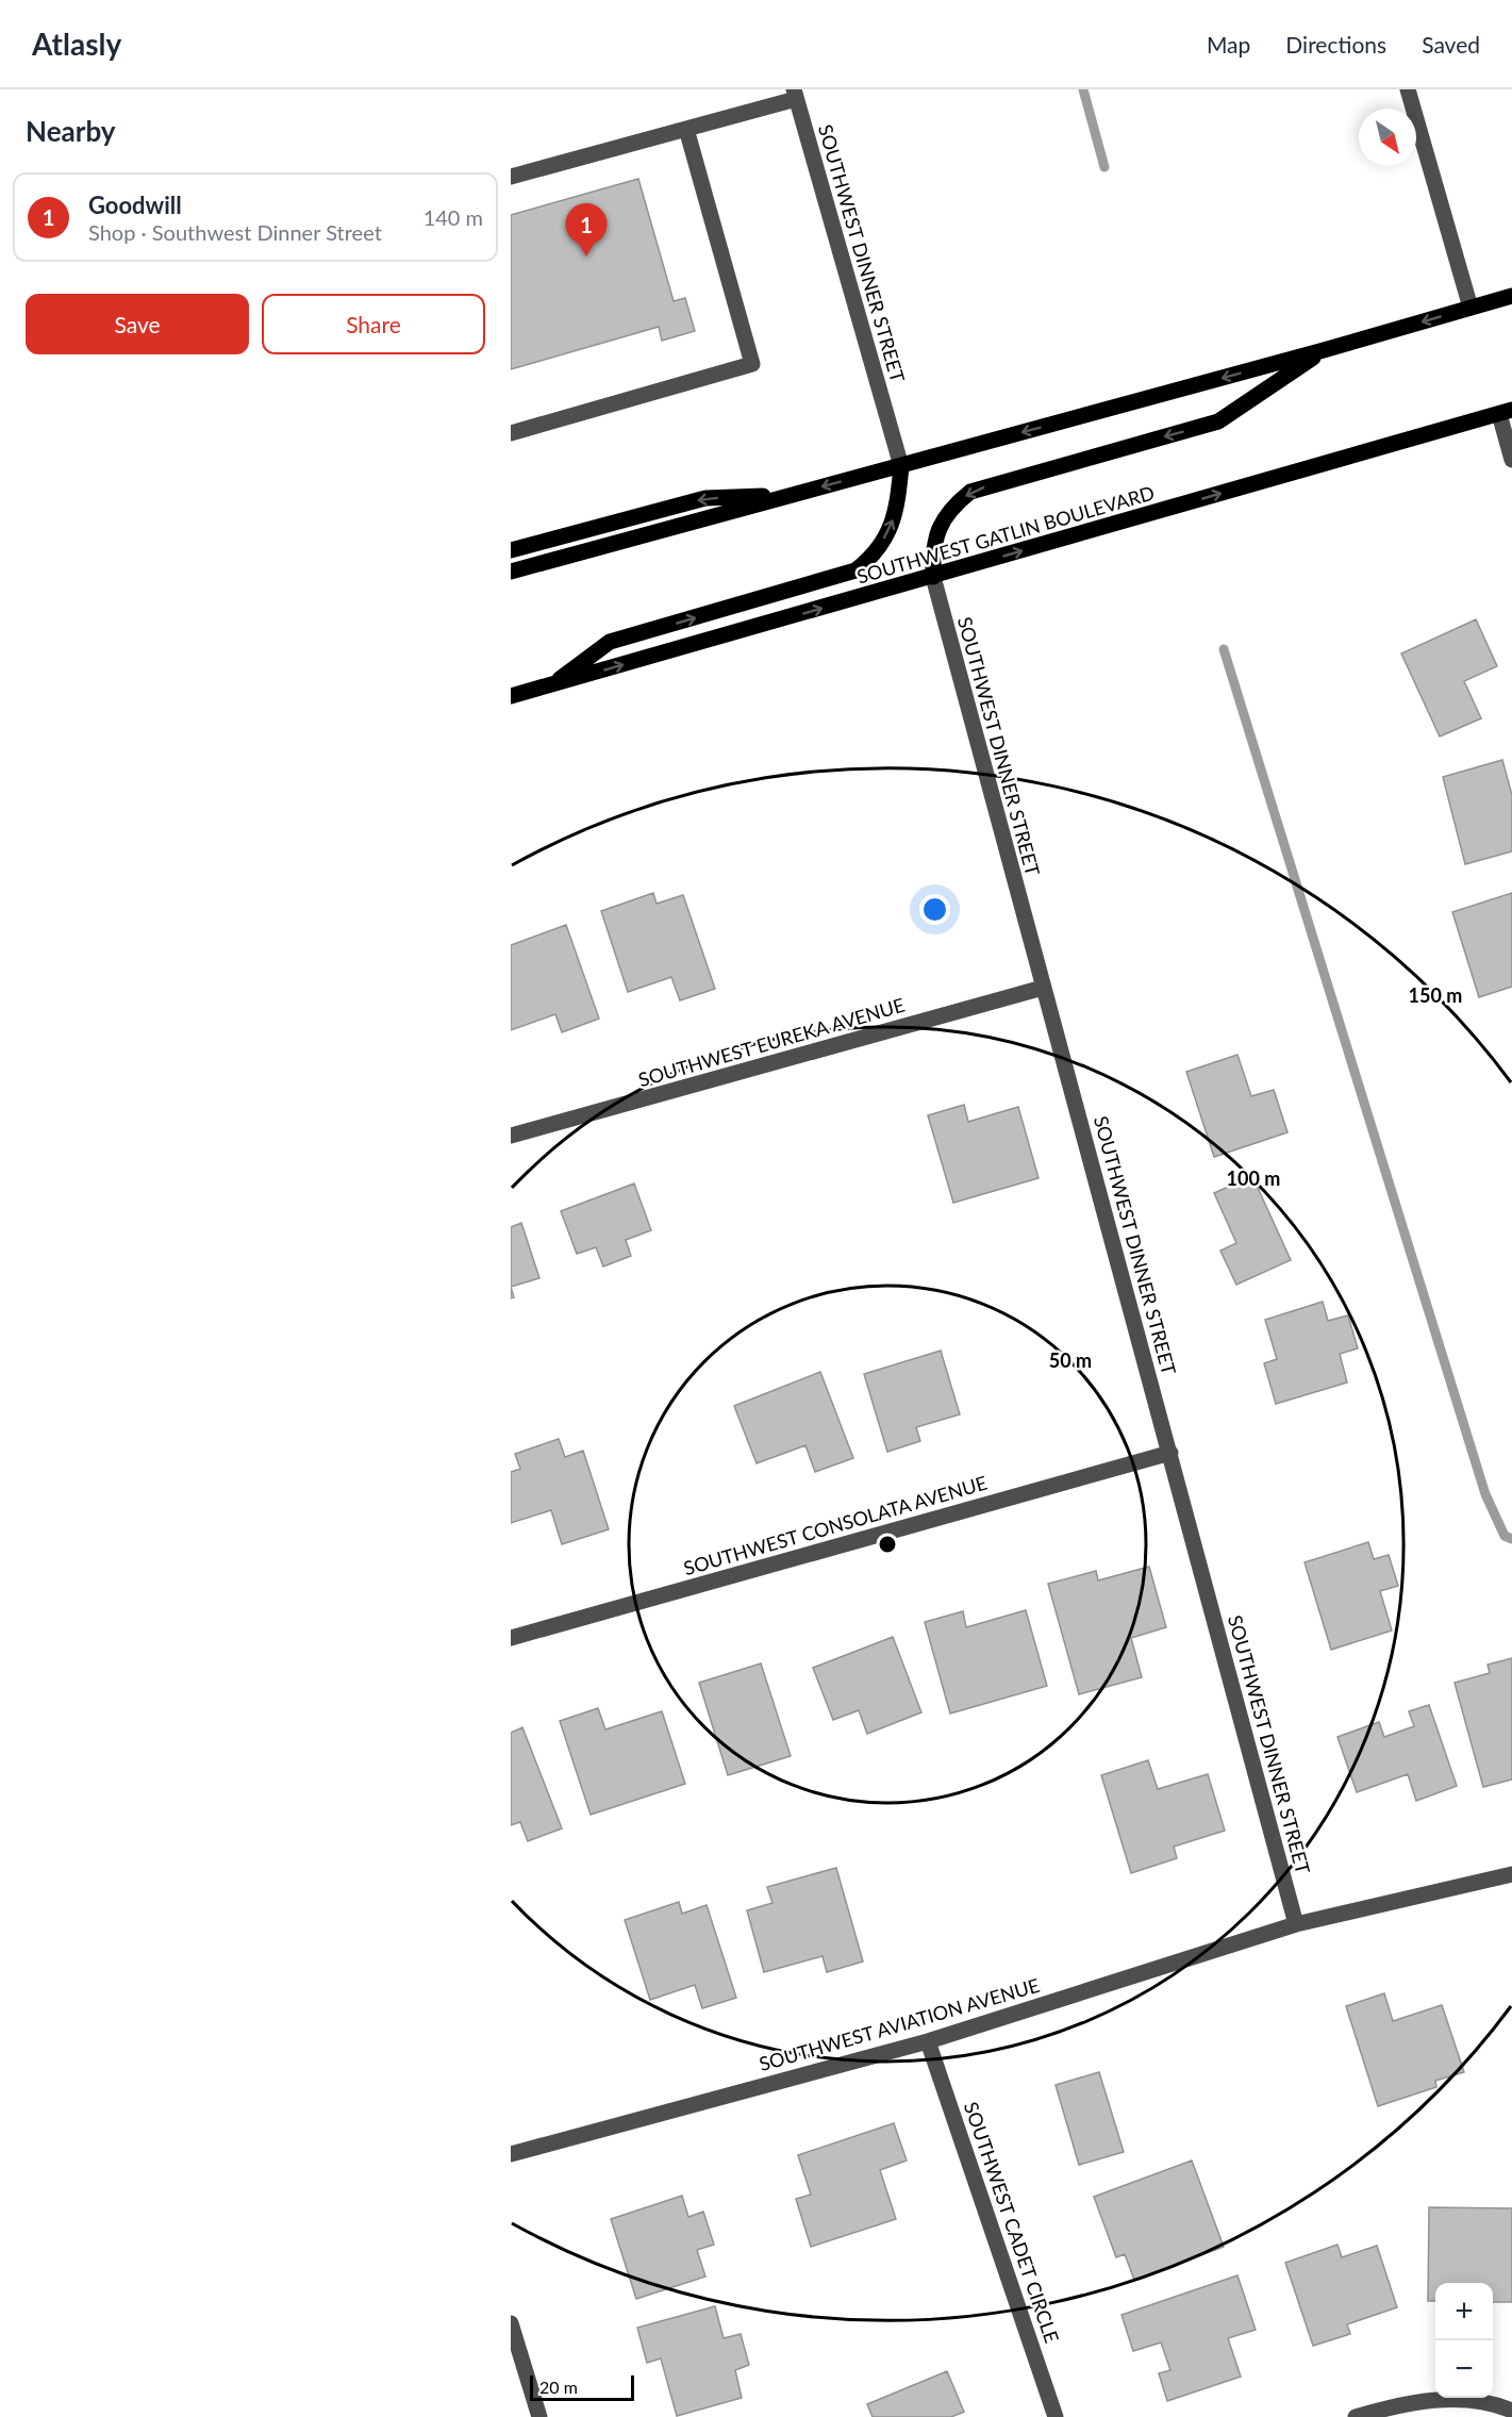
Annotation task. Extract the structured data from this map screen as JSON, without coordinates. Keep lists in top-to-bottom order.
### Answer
{
  "streets": {
    "main road": ["SOUTHWEST GATLIN BOULEVARD"],
    "street": [
      "SOUTHWEST DINNER STREET",
      "SOUTHWEST EUREKA AVENUE",
      "SOUTHWEST CONSOLATA AVENUE",
      "SOUTHWEST AVIATION AVENUE",
      "SOUTHWEST CADET CIRCLE"
    ]
  },
  "crossings": [
    ["SOUTHWEST DINNER STREET", "SOUTHWEST GATLIN BOULEVARD"],
    ["SOUTHWEST DINNER STREET", "SOUTHWEST EUREKA AVENUE"],
    ["SOUTHWEST DINNER STREET", "SOUTHWEST CONSOLATA AVENUE"],
    ["SOUTHWEST DINNER STREET", "SOUTHWEST AVIATION AVENUE"],
    ["SOUTHWEST AVIATION AVENUE", "SOUTHWEST CADET CIRCLE"]
  ],
  "scale_bar": "20 m",
  "north": "bottom right",
  "page": {
    "header": "Atlasly",
    "nav": ["Map", "Directions", "Saved"],
    "heading": "Nearby",
    "list": [
      {
        "mark": "1",
        "name": "Goodwill",
        "note": "Shop · Southwest Dinner Street",
        "value": "140 m"
      }
    ],
    "pins": "1",
    "buttons": ["Save", "Share"],
    "map_buttons": ["+", "−"],
    "scale": "20 m"
  },
  "rings": ["150 m", "100 m", "50 m"]
}
